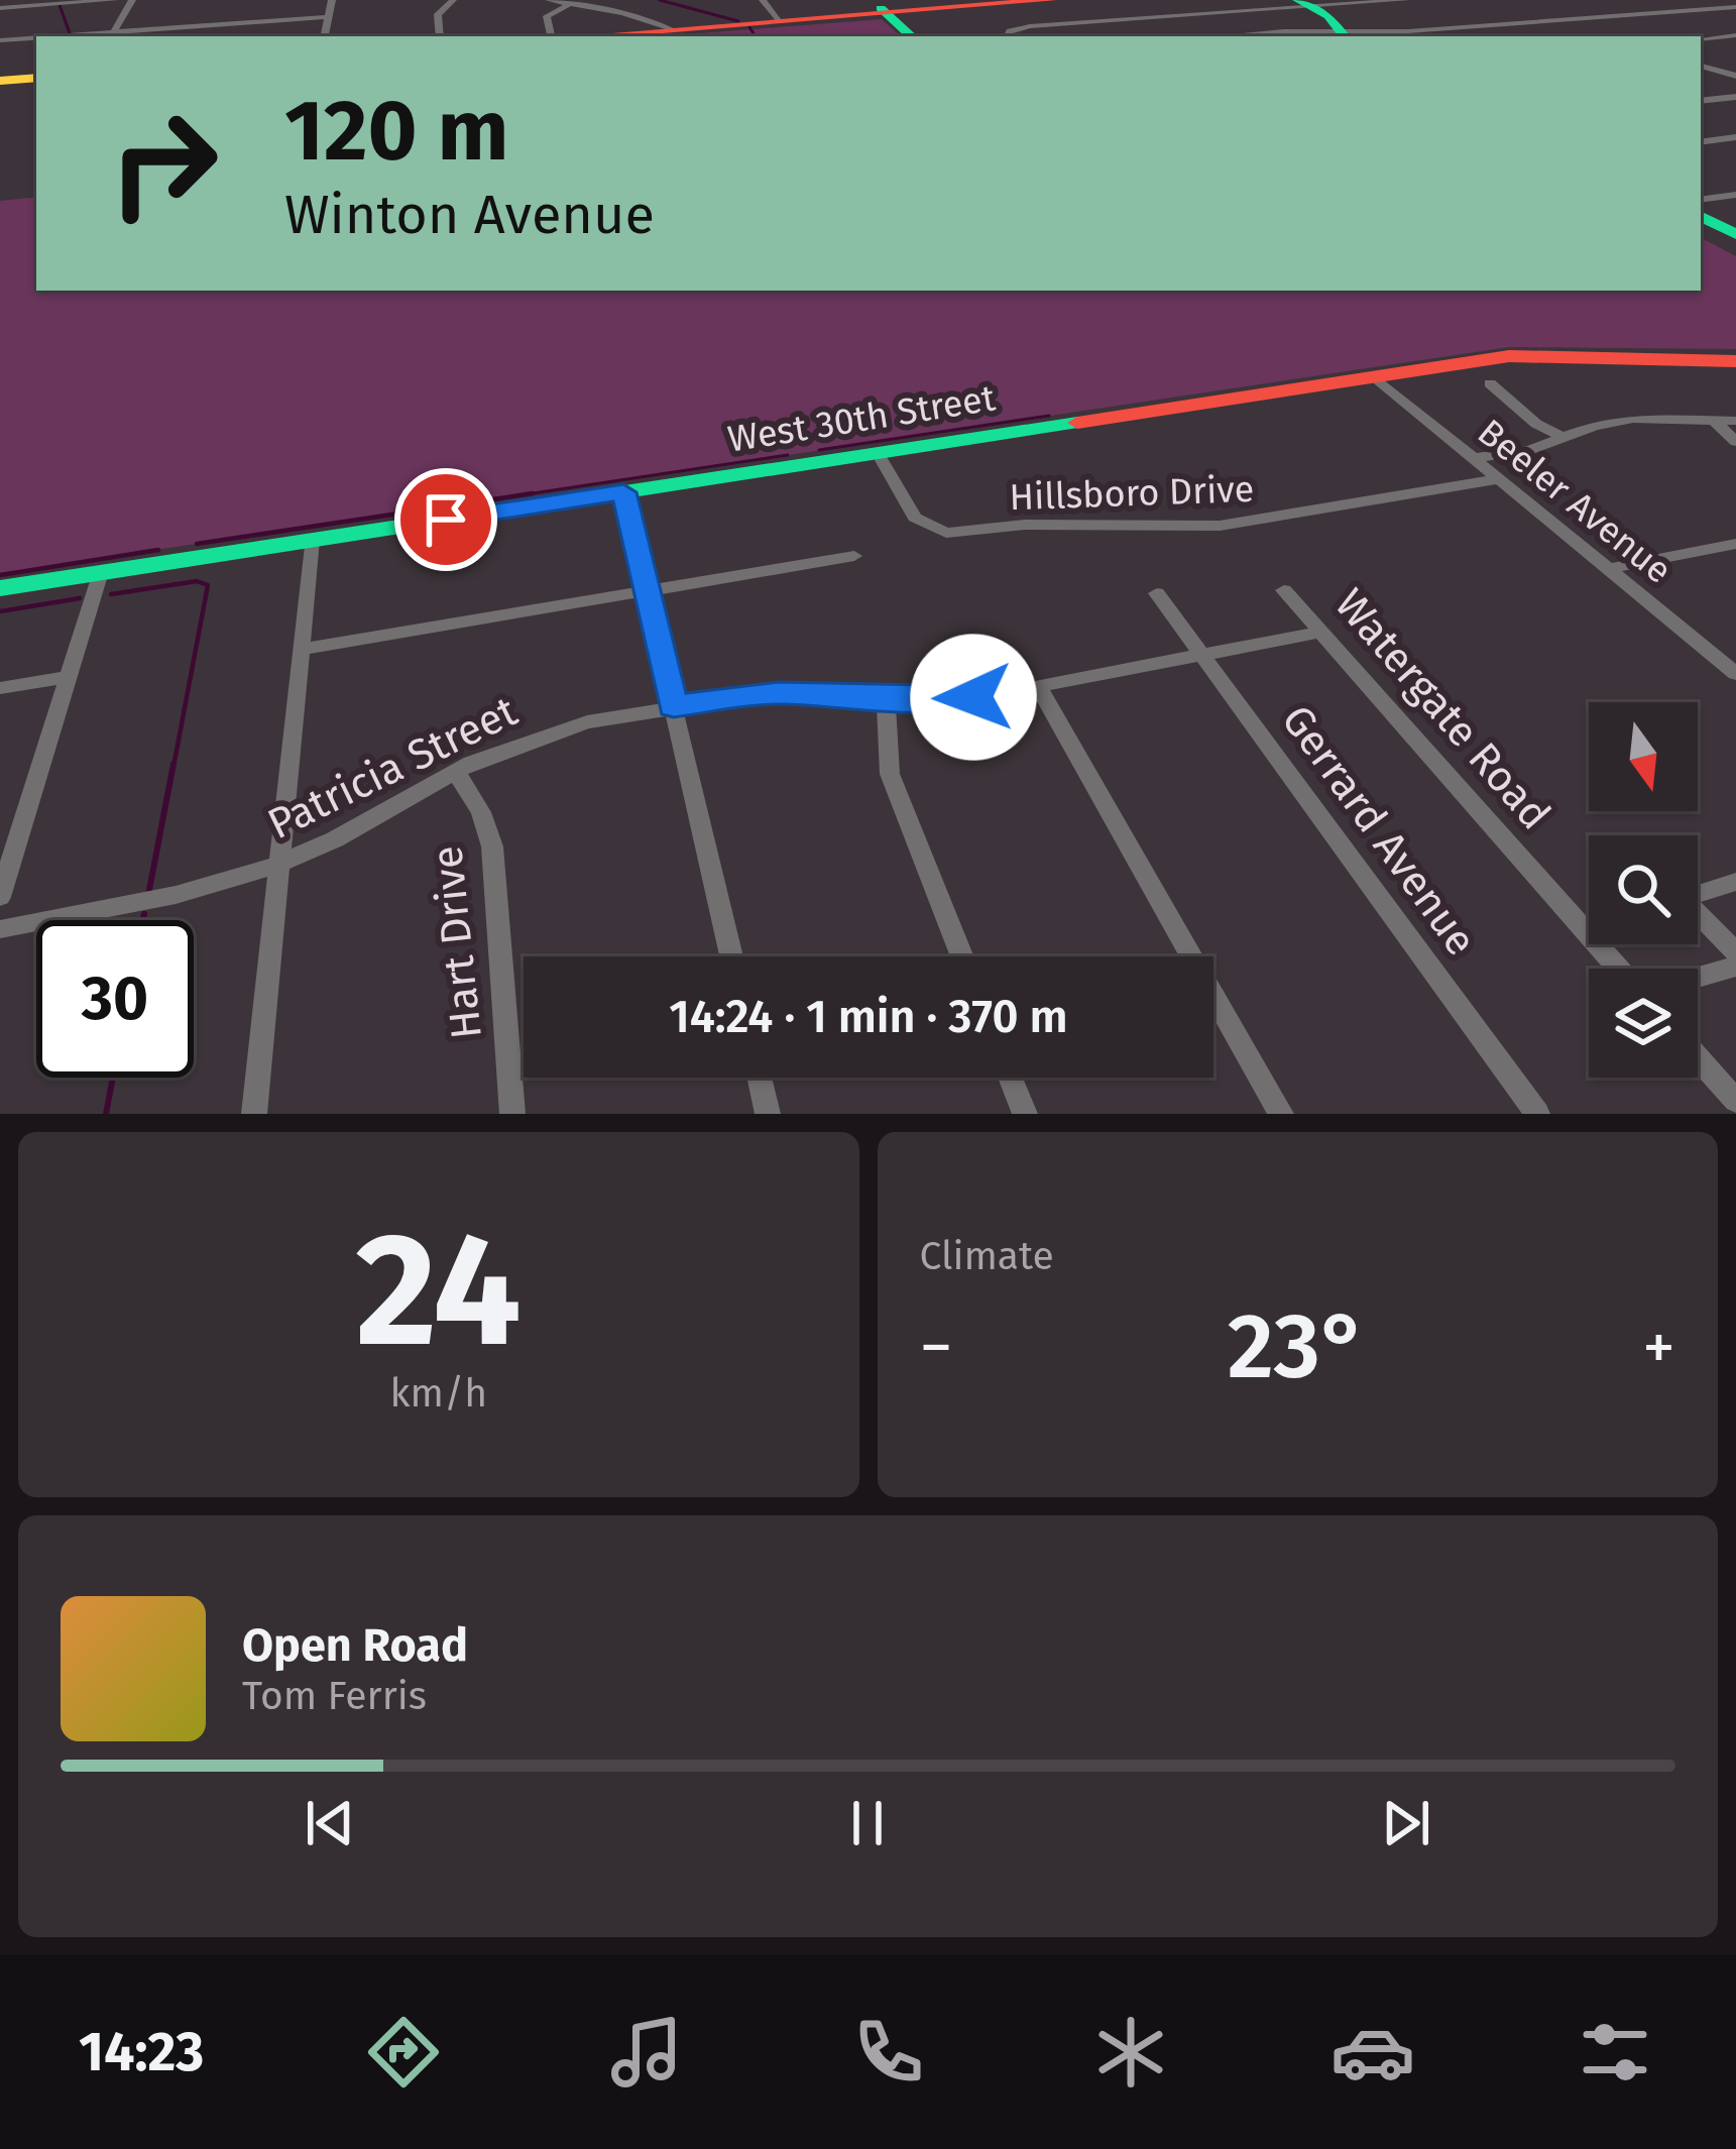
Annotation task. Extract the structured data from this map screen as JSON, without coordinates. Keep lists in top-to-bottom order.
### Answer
{
  "streets": {
    "street": [
      "West 30th Street",
      "Hillsboro Drive",
      "Beeler Avenue",
      "Watergate Road",
      "Patricia Street",
      "Gerrard Avenue",
      "Hart Drive"
    ]
  },
  "crossings": [
    ["West 30th Street", "Hillsboro Drive"],
    ["West 30th Street", "Beeler Avenue"],
    ["Hillsboro Drive", "Beeler Avenue"],
    ["Watergate Road", "Patricia Street"],
    ["Patricia Street", "Gerrard Avenue"],
    ["Patricia Street", "Hart Drive"]
  ],
  "north": "bottom",
  "page": {
    "turn": ["120 m", "Winton Avenue"],
    "limit": "30",
    "trip": "14:24 · 1 min · 370 m",
    "tile": [
      ["24", "km/h"],
      "Climate"
    ],
    "heat": ["−", "23°", "+"],
    "song": ["Open Road", "Tom Ferris"],
    "tabs": "14:23"
  }
}
